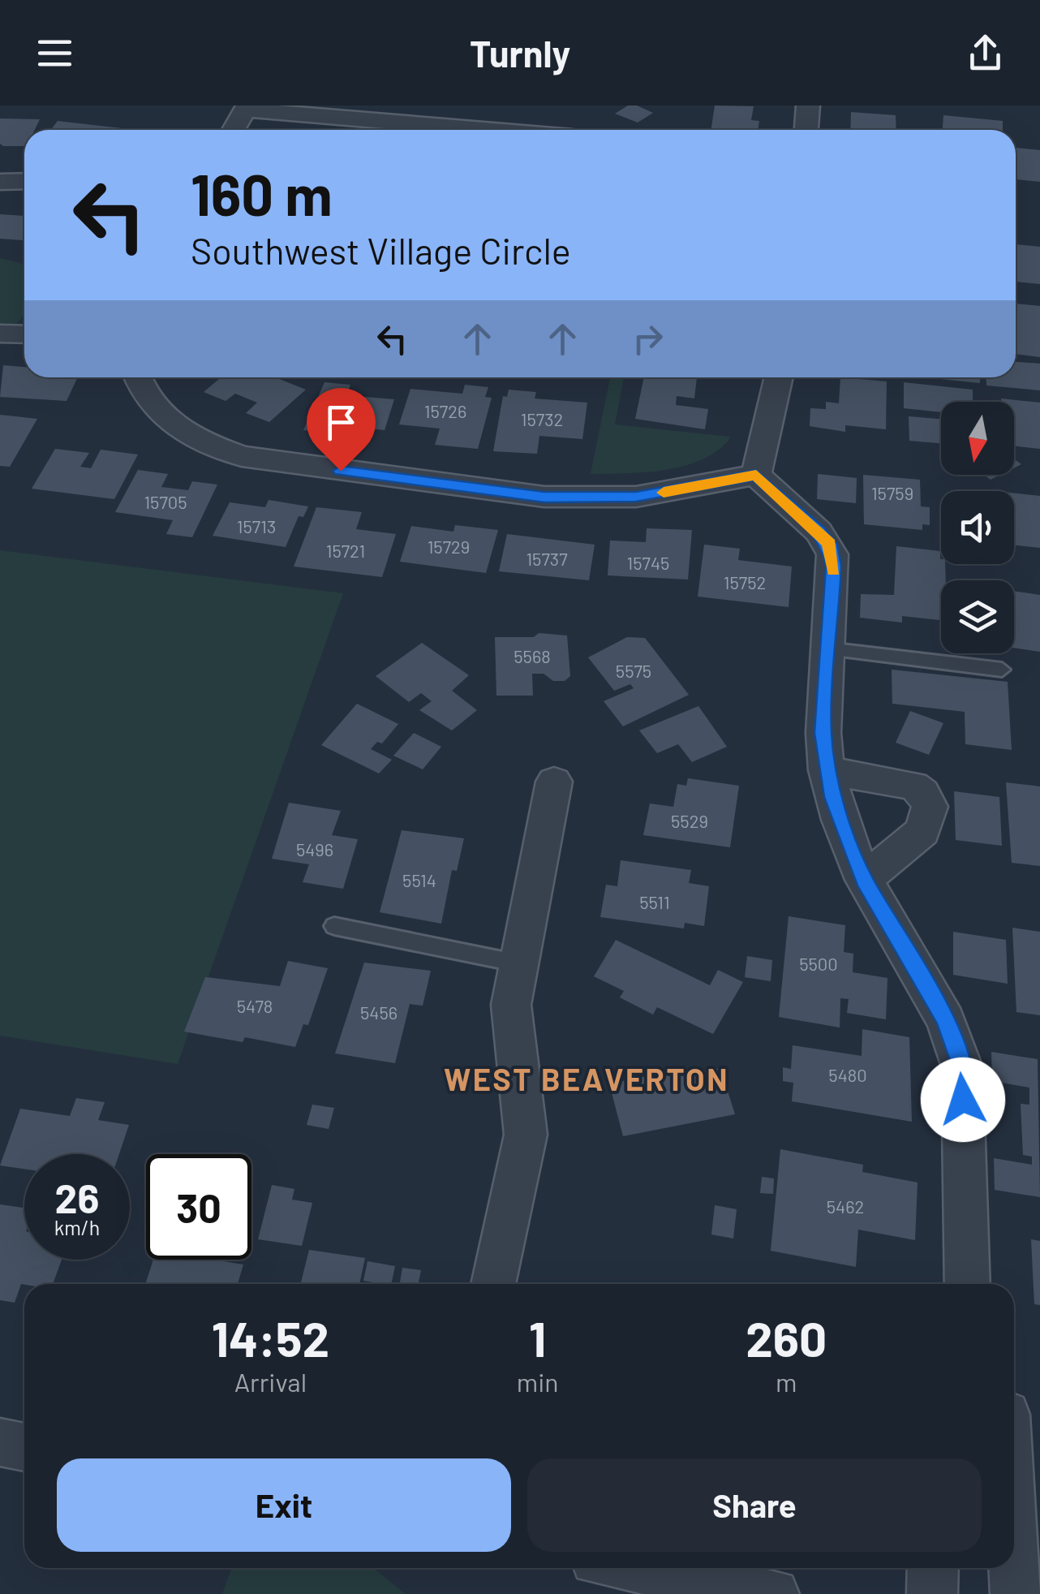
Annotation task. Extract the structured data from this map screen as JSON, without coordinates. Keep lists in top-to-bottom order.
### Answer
{
  "districts": ["WEST BEAVERTON"],
  "house_numbers": [
    "15726",
    "15732",
    "15759",
    "15705",
    "15713",
    "15729",
    "15721",
    "15737",
    "15745",
    "15752",
    "5568",
    "5575",
    "5529",
    "5496",
    "5514",
    "5511",
    "5500",
    "5478",
    "5456",
    "5480",
    "5462"
  ],
  "north": "bottom",
  "page": {
    "header": "Turnly",
    "turn": ["160 m", "Southwest Village Circle"],
    "speed": "26 km/h",
    "limit": "30",
    "eta": [
      "14:52",
      "Arrival",
      "1",
      "min",
      "260",
      "m"
    ],
    "buttons": ["Exit", "Share"]
  }
}
